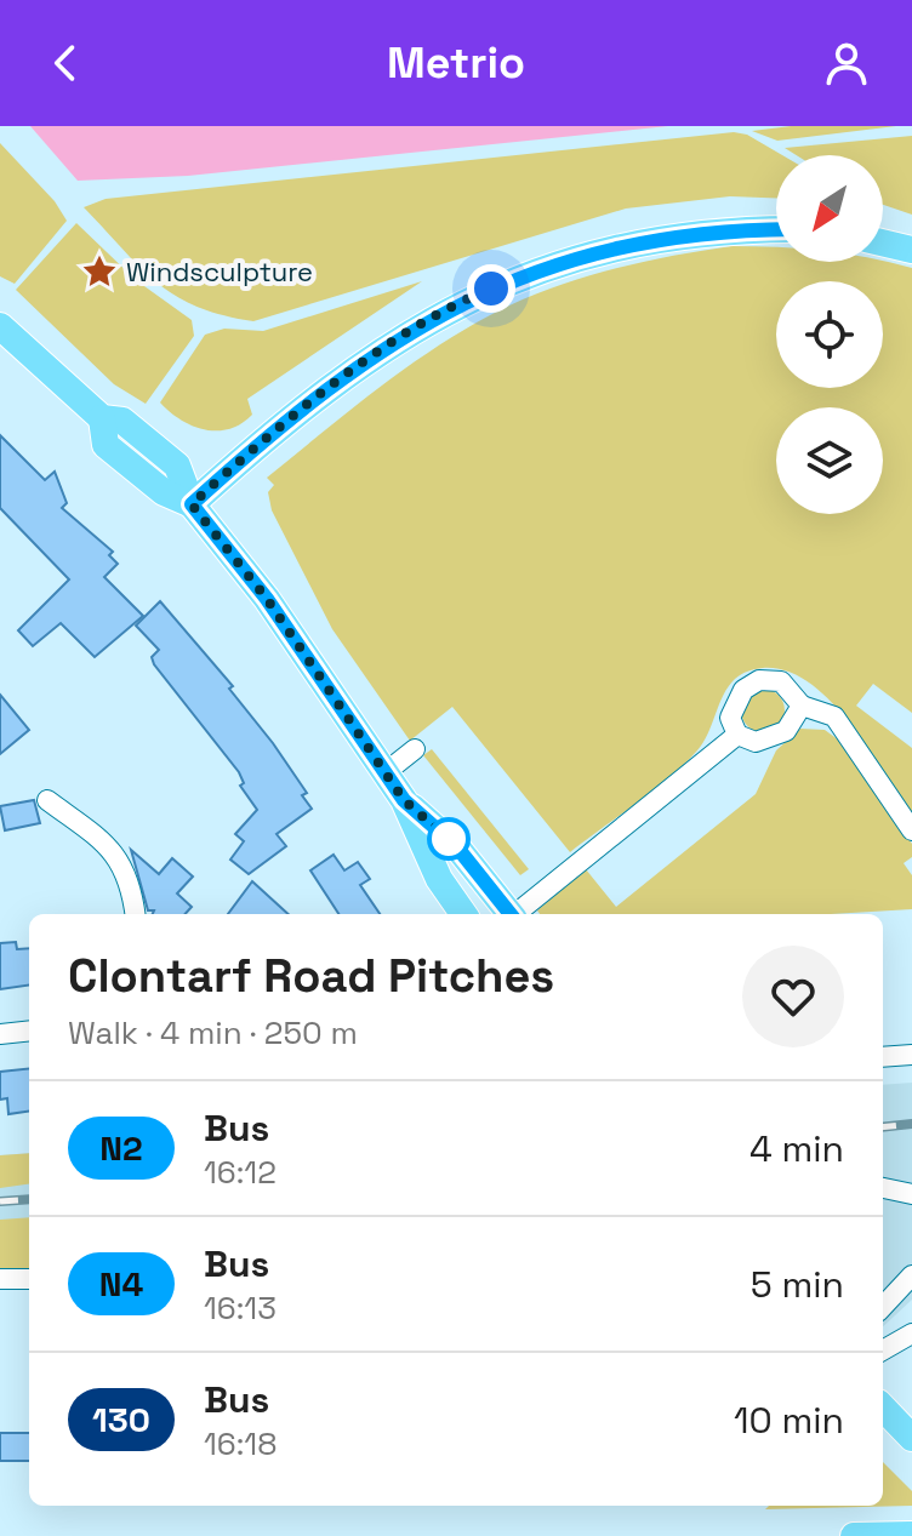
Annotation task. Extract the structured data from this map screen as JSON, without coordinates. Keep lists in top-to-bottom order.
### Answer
{
  "places": {
    "place": ["Windsculpture"]
  },
  "lines": ["bus line N2"],
  "north": "bottom left",
  "page": {
    "header": "Metrio",
    "heading": ["Clontarf Road Pitches", "Walk · 4 min · 250 m"],
    "list": [
      {
        "mark": "N2",
        "name": "Bus",
        "note": "16:12",
        "value": "4 min"
      },
      {
        "mark": "N4",
        "name": "Bus",
        "note": "16:13",
        "value": "5 min"
      },
      {
        "mark": "130",
        "name": "Bus",
        "note": "16:18",
        "value": "10 min"
      }
    ]
  }
}
